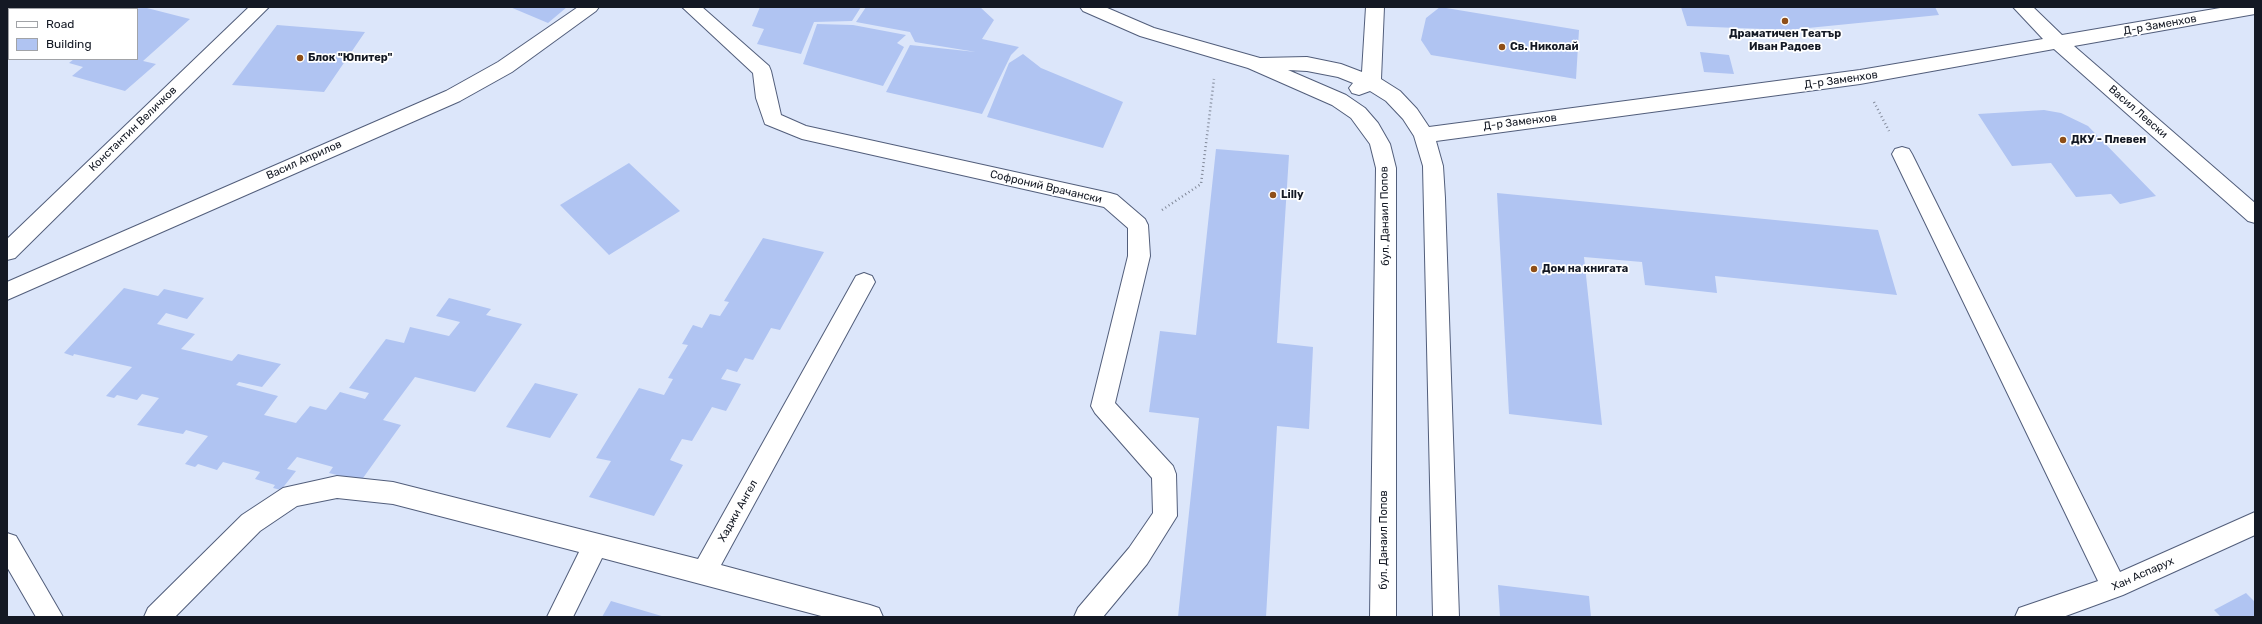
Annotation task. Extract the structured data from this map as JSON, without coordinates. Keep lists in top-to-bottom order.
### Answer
{
  "streets": {
    "street": [
      "Д-р Заменхов",
      "Васил Левски",
      "Константин Величков",
      "Васил Априлов",
      "Софроний Врачански",
      "бул. Данаил Попов",
      "Хаджи Ангел",
      "Хан Аспарух"
    ]
  },
  "crossings": [
    ["Д-р Заменхов", "Васил Левски"]
  ],
  "places": [
    "Драматичен Театър Иван Радоев",
    "Св. Николай",
    "Блок \"Юпитер\"",
    "ДКУ - Плевен",
    "Lilly",
    "Дом на книгата"
  ],
  "legend": ["Road", "Building"]
}
